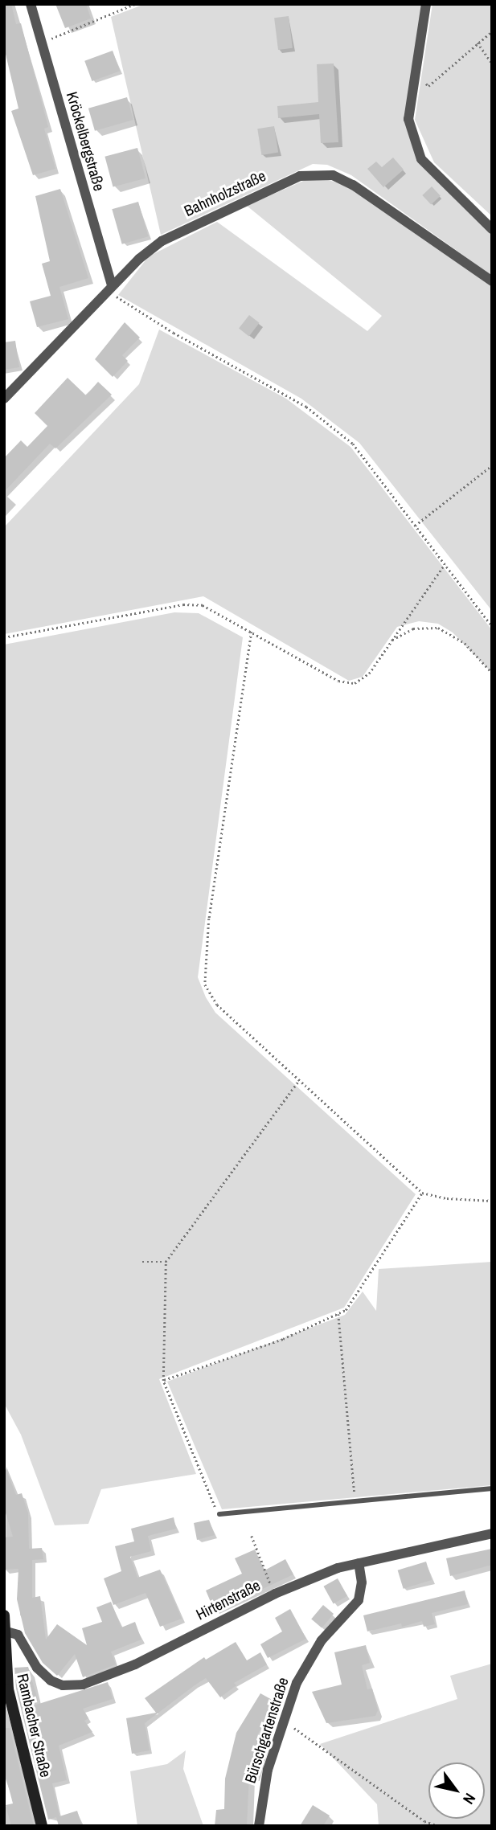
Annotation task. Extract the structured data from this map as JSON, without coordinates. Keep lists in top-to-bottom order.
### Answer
{
  "streets": {
    "main road": ["Rambacher Straße"],
    "street": [
      "Kröckelbergstraße",
      "Bahnholzstraße",
      "Hirtenstraße",
      "Bürschgartenstraße"
    ]
  },
  "crossings": [
    ["Kröckelbergstraße", "Bahnholzstraße"],
    ["Hirtenstraße", "Rambacher Straße"],
    ["Hirtenstraße", "Bürschgartenstraße"]
  ],
  "north": "bottom right"
}
